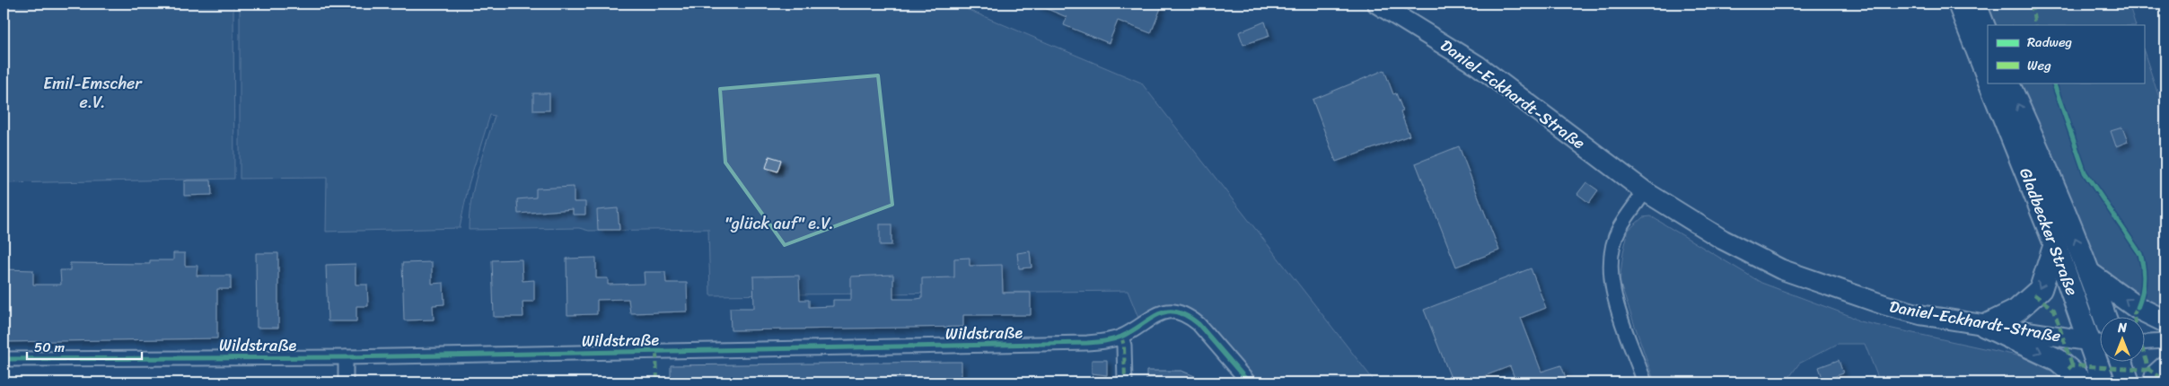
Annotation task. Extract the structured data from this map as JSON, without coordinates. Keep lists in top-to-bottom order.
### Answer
{
  "streets": {
    "main road": ["Gladbecker Straße"],
    "street": ["Daniel-Eckhardt-Straße", "Wildstraße"]
  },
  "crossings": [
    ["Daniel-Eckhardt-Straße", "Gladbecker Straße"]
  ],
  "parks": ["Emil-Emscher e.V.", "\"glück auf\" e.V."],
  "legend": ["Radweg", "Weg"],
  "scale_bar": "50 m",
  "north": "top"
}
